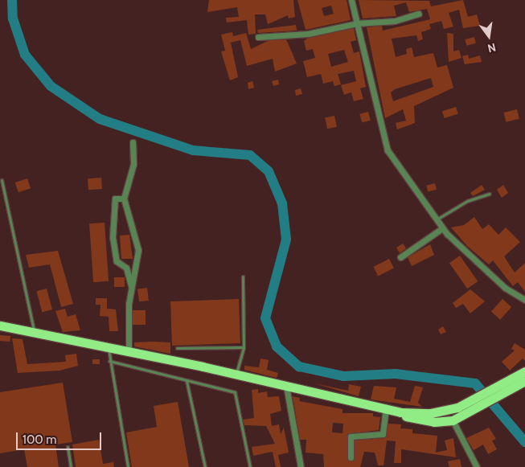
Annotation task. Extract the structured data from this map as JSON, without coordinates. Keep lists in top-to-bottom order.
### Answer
{
  "scale_bar": "100 m",
  "north": "bottom"
}
